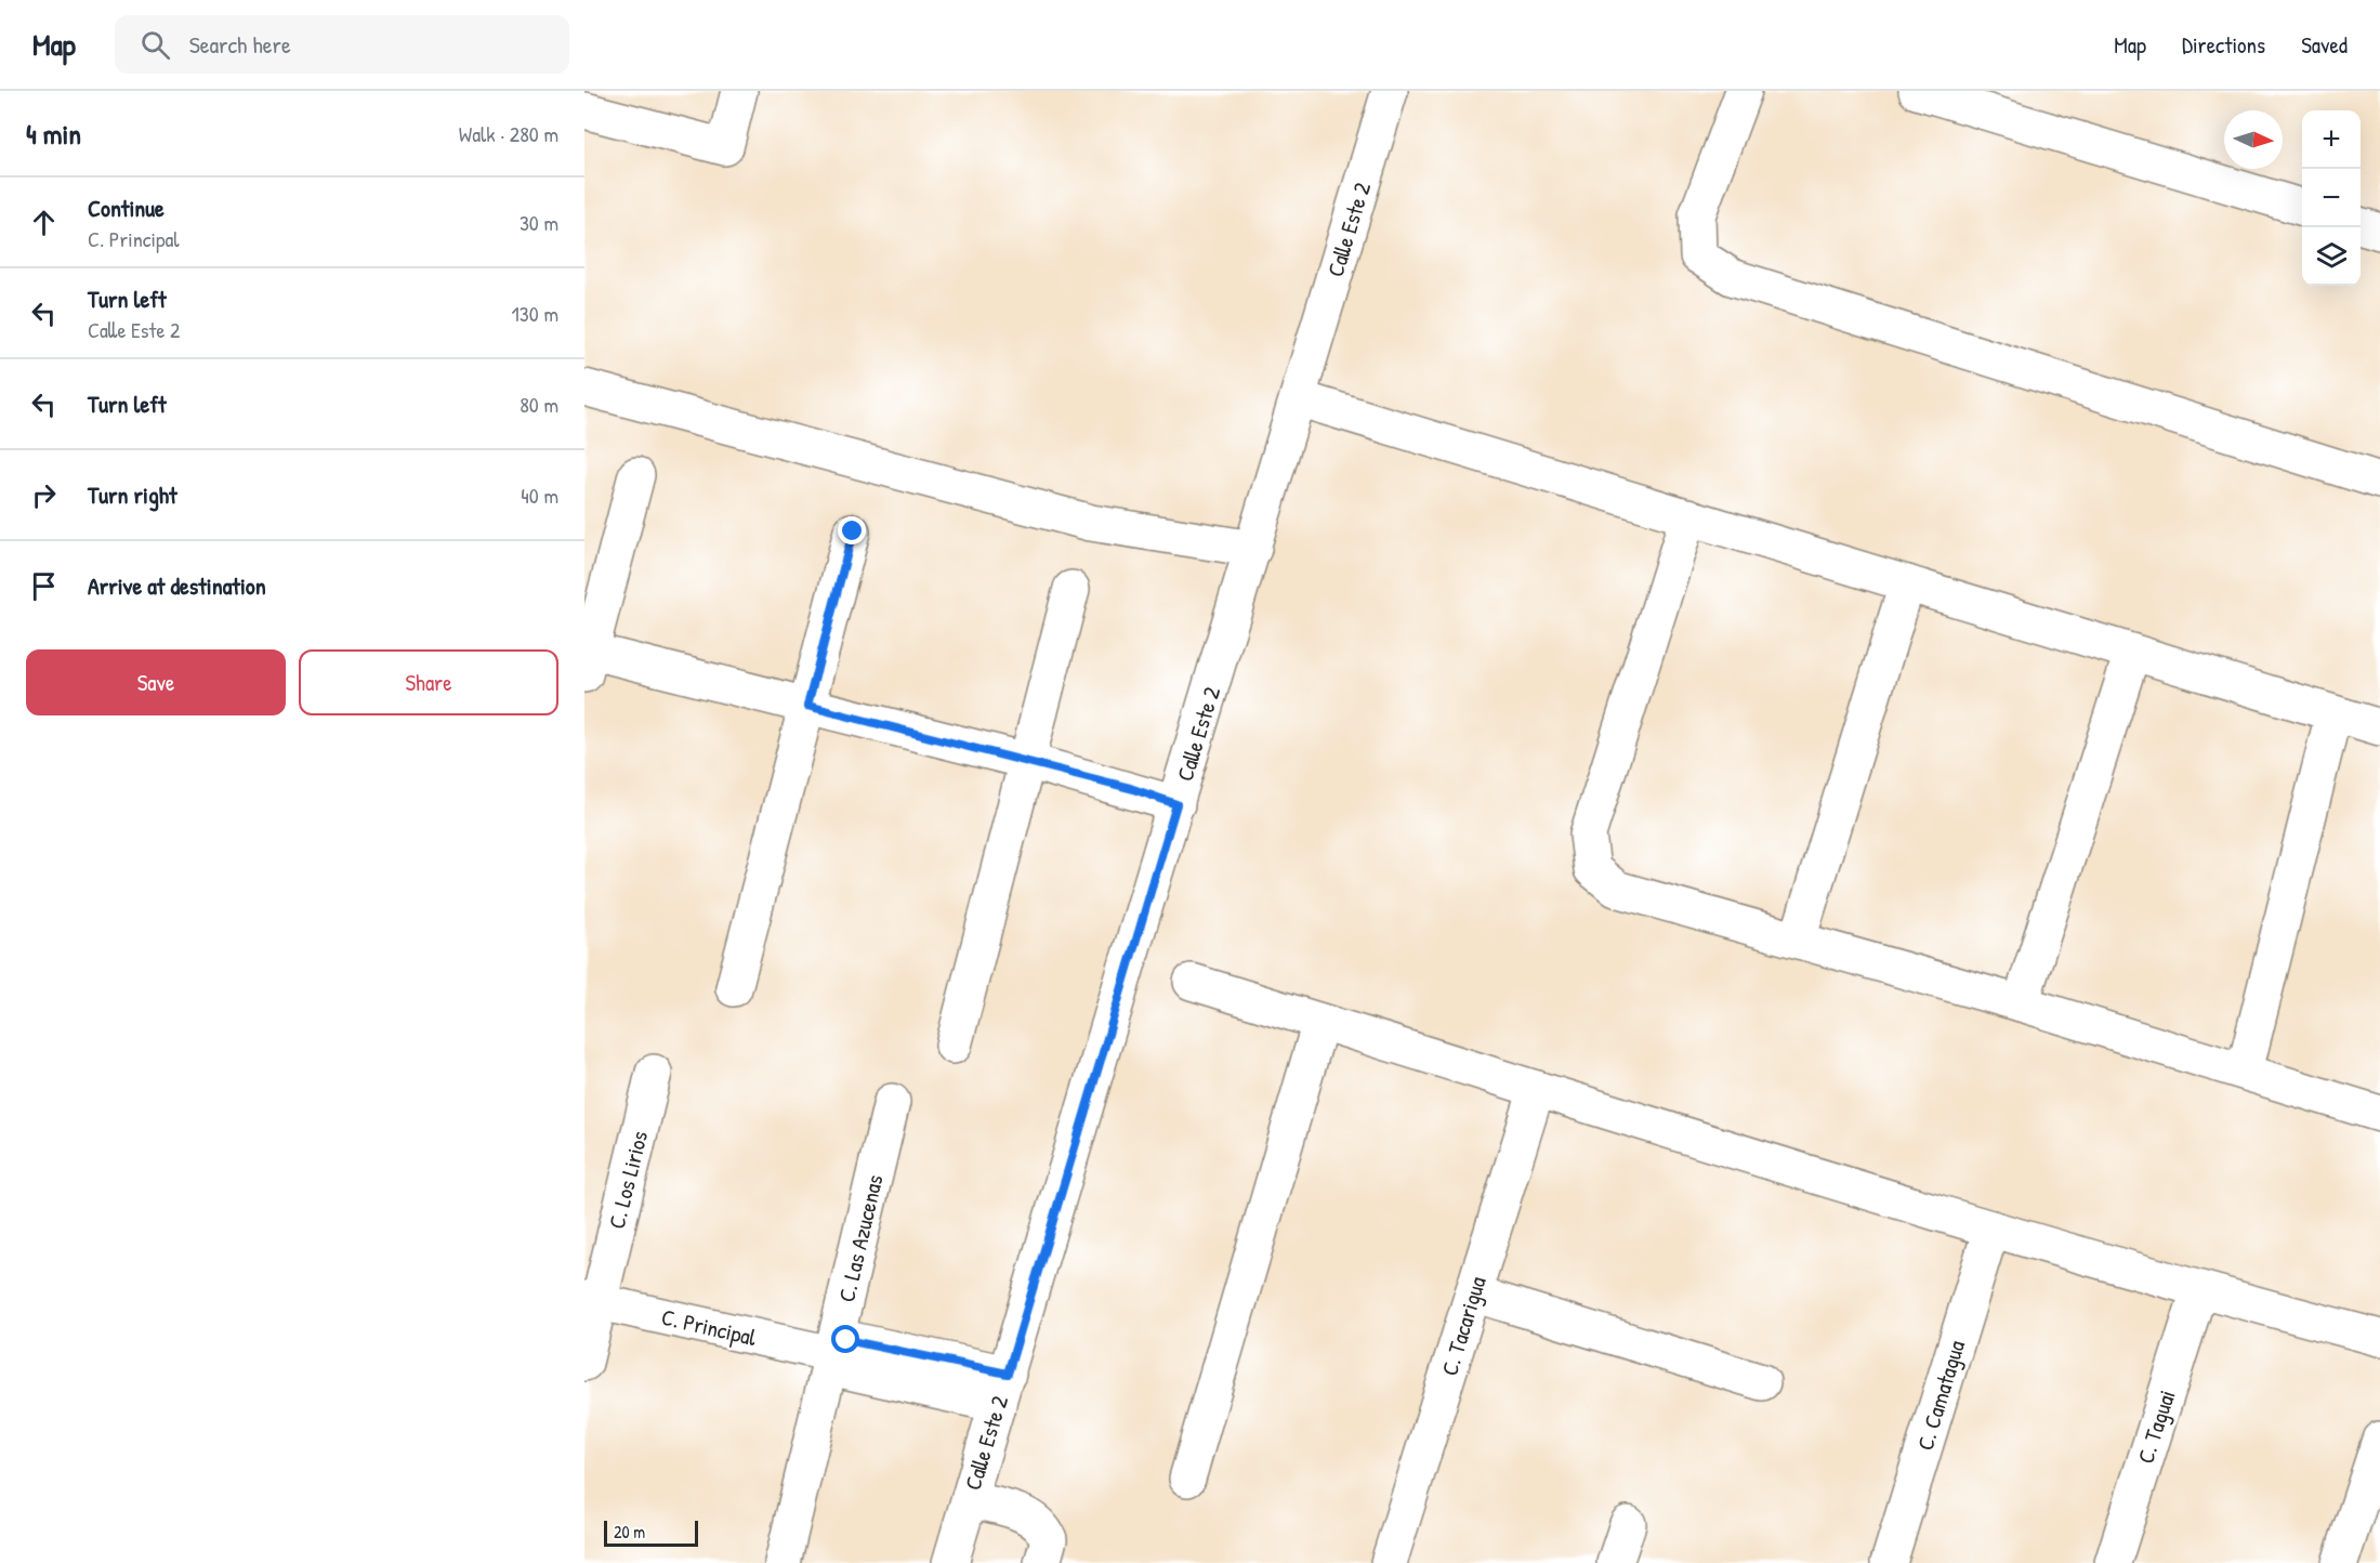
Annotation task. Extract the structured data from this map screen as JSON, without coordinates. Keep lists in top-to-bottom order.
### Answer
{
  "streets": {
    "street": [
      "Calle Este 2",
      "C. Los Lirios",
      "C. Las Azucenas",
      "C. Tacarigua",
      "C. Principal",
      "C. Camatagua",
      "C. Taguai"
    ]
  },
  "crossings": [
    ["C. Los Lirios", "C. Principal"],
    ["C. Las Azucenas", "C. Principal"]
  ],
  "scale_bar": "20 m",
  "north": "right",
  "page": {
    "header": "Map",
    "search": "Search here",
    "nav": ["Map", "Directions", "Saved"],
    "heading": ["4 min", "Walk · 280 m"],
    "map_buttons": ["+", "−"],
    "list": [
      ["Continue", "C. Principal", "30 m"],
      ["Turn left", "Calle Este 2", "130 m"],
      ["Turn left", "80 m"],
      ["Turn right", "40 m"],
      "Arrive at destination"
    ],
    "buttons": ["Save", "Share"],
    "scale": "20 m"
  }
}
